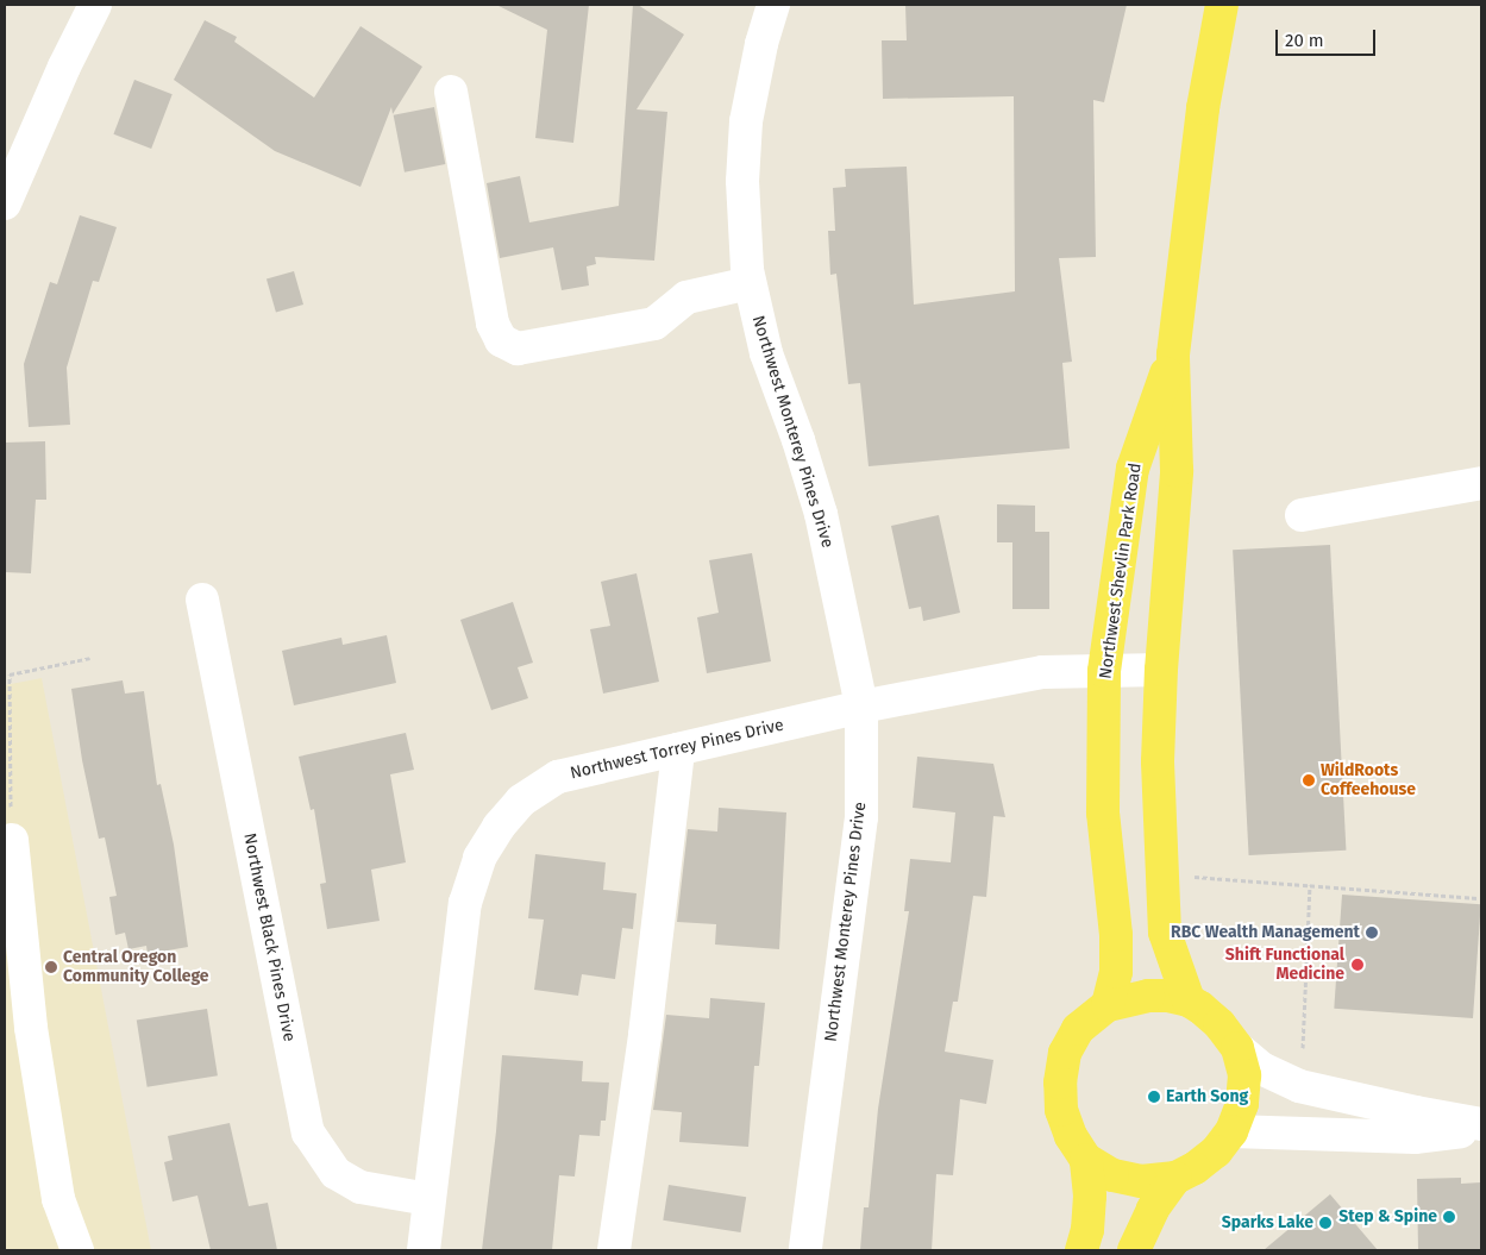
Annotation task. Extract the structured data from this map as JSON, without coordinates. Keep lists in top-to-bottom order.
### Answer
{
  "streets": {
    "main road": ["Northwest Shevlin Park Road"],
    "street": ["Northwest Monterey Pines Drive", "Northwest Torrey Pines Drive", "Northwest Black Pines Drive"]
  },
  "crossings": [
    ["Northwest Monterey Pines Drive", "Northwest Torrey Pines Drive"],
    ["Northwest Shevlin Park Road", "Northwest Torrey Pines Drive"],
    ["Northwest Torrey Pines Drive", "Northwest Black Pines Drive"]
  ],
  "places": [
    "WildRoots Coffeehouse",
    "RBC Wealth Management",
    "Shift Functional Medicine",
    "Central Oregon Community College",
    "Earth Song",
    "Step & Spine",
    "Sparks Lake"
  ],
  "scale_bar": "20 m"
}
